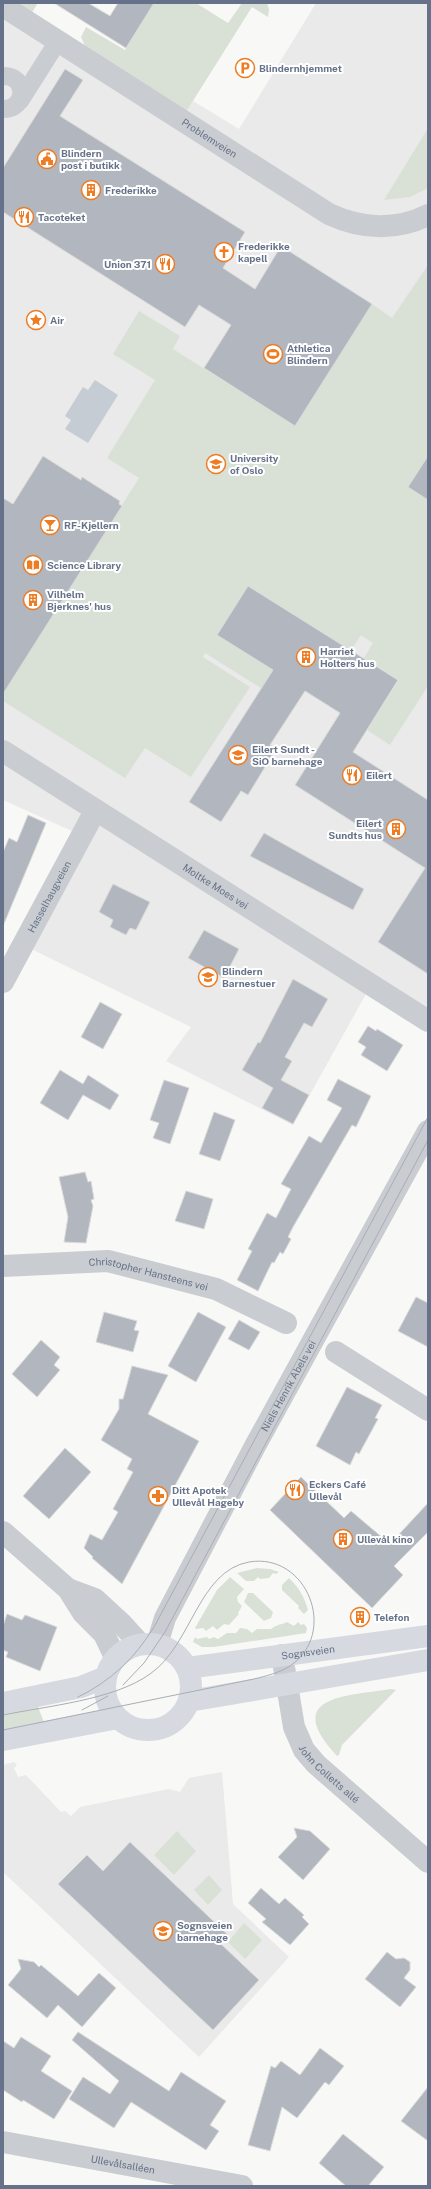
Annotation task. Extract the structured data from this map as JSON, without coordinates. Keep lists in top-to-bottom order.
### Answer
{
  "streets": {
    "main road": ["Sognsveien"],
    "street": [
      "Problemveien",
      "Moltke Moes vei",
      "Hasselhaugveien",
      "Christopher Hansteens vei",
      "Niels Henrik Abels vei",
      "John Colletts allé",
      "Ullevålsalléen"
    ]
  },
  "crossings": [
    ["Moltke Moes vei", "Hasselhaugveien"],
    ["Niels Henrik Abels vei", "Sognsveien"],
    ["Sognsveien", "John Colletts allé"]
  ],
  "places": {
    "parking": ["Blindernhjemmet"],
    "public building": ["Blindern post i butikk"],
    "building": [
      "Frederikke",
      "Vilhelm Bjerknes' hus",
      "Harriet Holters hus",
      "Eilert Sundts hus",
      "Ullevål kino",
      "Telefon"
    ],
    "restaurant": [
      "Tacoteket",
      "Union 371",
      "Eilert",
      "Eckers Café Ullevål"
    ],
    "church": ["Frederikke kapell"],
    "place": ["Air"],
    "sports": ["Athletica Blindern"],
    "school or university": [
      "University of Oslo",
      "Eilert Sundt - SiO barnehage",
      "Blindern Barnestuer",
      "Sognsveien barnehage"
    ],
    "bar": ["RF-Kjellern"],
    "library": ["Science Library"],
    "pharmacy": ["Ditt Apotek Ullevål Hageby"]
  }
}
